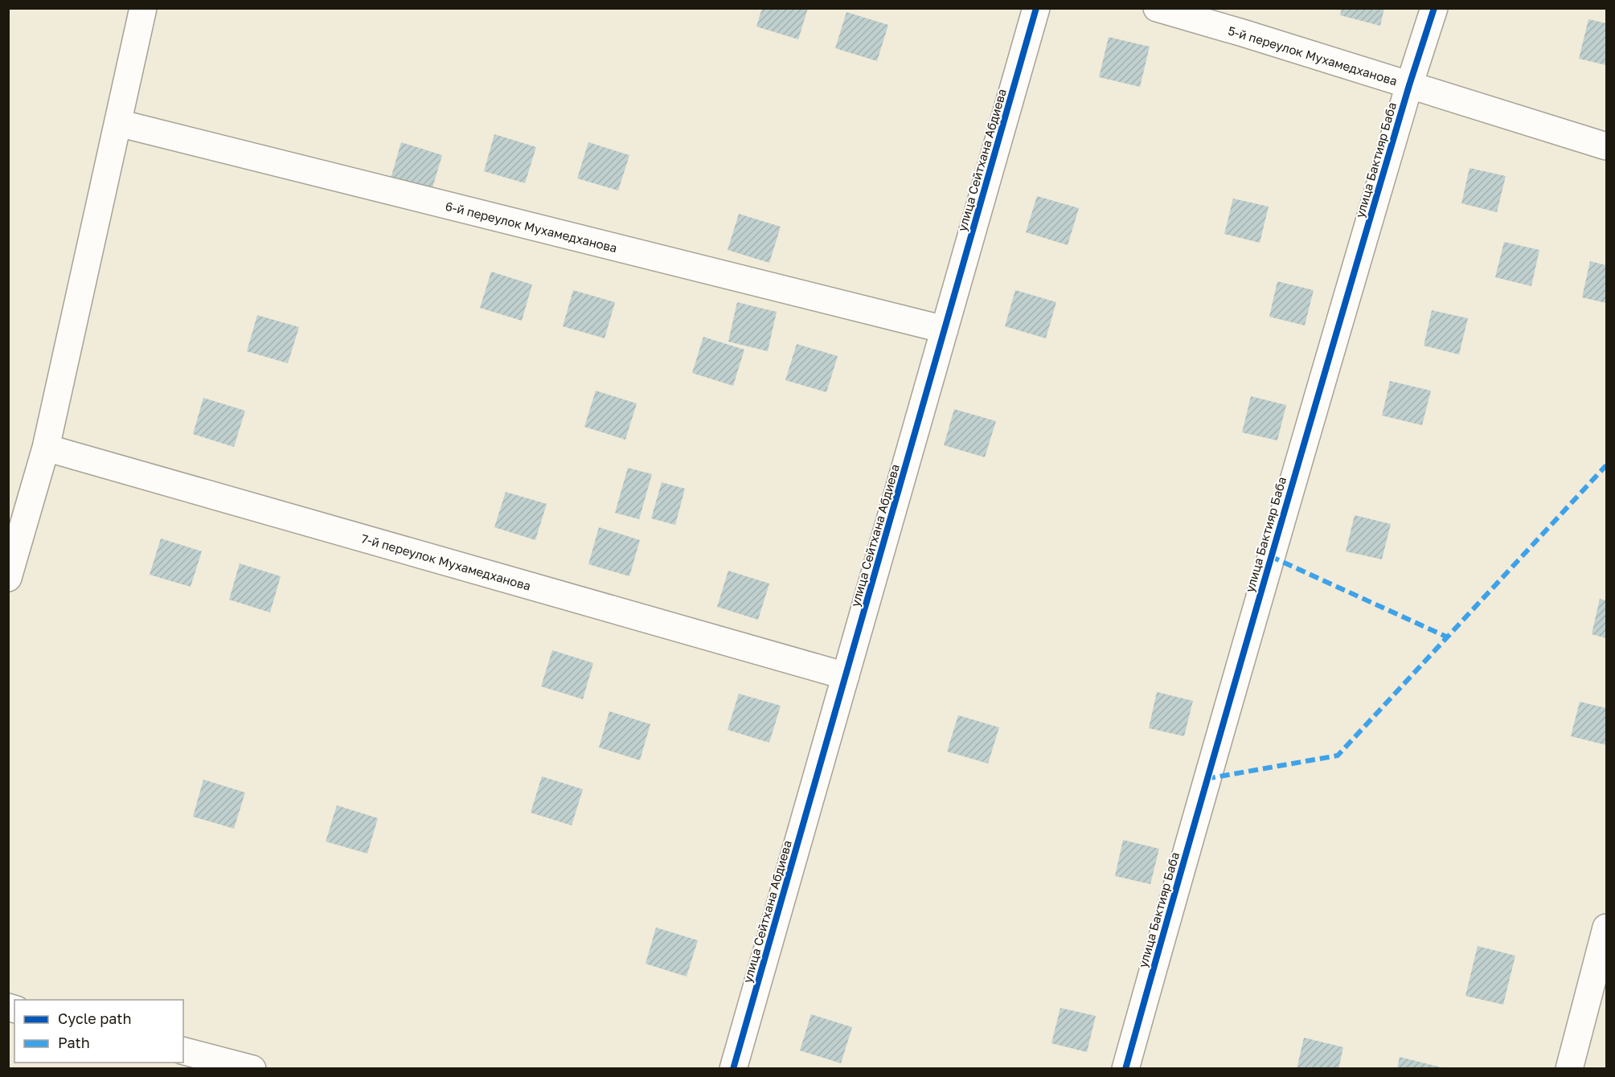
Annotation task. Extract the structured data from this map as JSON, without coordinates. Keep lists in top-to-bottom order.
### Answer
{
  "streets": {
    "street": [
      "5-й переулок Мухамедханова",
      "улица Сейтхана Абдиева",
      "улица Бактияр Баба",
      "6-й переулок Мухамедханова",
      "7-й переулок Мухамедханова"
    ]
  },
  "crossings": [
    ["5-й переулок Мухамедханова", "улица Бактияр Баба"],
    ["улица Сейтхана Абдиева", "6-й переулок Мухамедханова"],
    ["улица Сейтхана Абдиева", "7-й переулок Мухамедханова"]
  ],
  "legend": ["Cycle path", "Path"]
}
